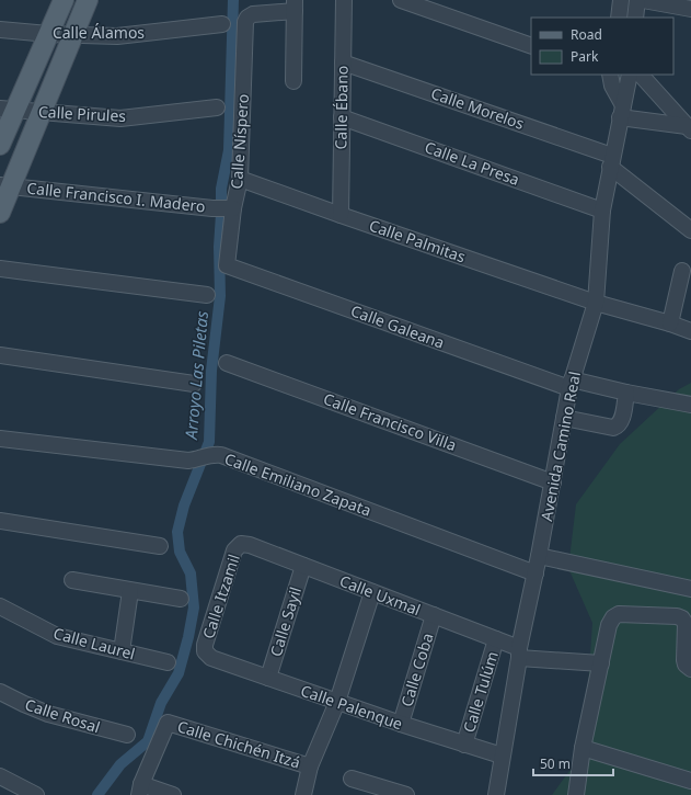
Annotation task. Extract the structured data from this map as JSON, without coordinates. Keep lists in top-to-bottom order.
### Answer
{
  "streets": {
    "street": [
      "Calle Álamos",
      "Calle Ébano",
      "Calle Morelos",
      "Calle Pirules",
      "Calle Níspero",
      "Calle La Presa",
      "Calle Francisco I. Madero",
      "Calle Palmitas",
      "Calle Galeana",
      "Calle Francisco Villa",
      "Avenida Camino Real",
      "Calle Emiliano Zapata",
      "Calle Uxmal",
      "Calle Itzamil",
      "Calle Sayil",
      "Calle Laurel",
      "Calle Coba",
      "Calle Tulúm",
      "Calle Palenque",
      "Calle Rosal",
      "Calle Chichén Itzá"
    ]
  },
  "crossings": [
    ["Calle Ébano", "Calle Morelos"],
    ["Calle Ébano", "Calle La Presa"],
    ["Calle Ébano", "Calle Palmitas"],
    ["Calle Morelos", "Avenida Camino Real"],
    ["Calle Níspero", "Calle Francisco I. Madero"],
    ["Calle Níspero", "Calle Palmitas"],
    ["Calle Níspero", "Calle Galeana"],
    ["Calle La Presa", "Avenida Camino Real"],
    ["Calle Palmitas", "Avenida Camino Real"],
    ["Calle Galeana", "Avenida Camino Real"],
    ["Calle Francisco Villa", "Avenida Camino Real"],
    ["Avenida Camino Real", "Calle Emiliano Zapata"],
    ["Avenida Camino Real", "Calle Uxmal"],
    ["Avenida Camino Real", "Calle Palenque"],
    ["Calle Uxmal", "Calle Itzamil"],
    ["Calle Uxmal", "Calle Sayil"],
    ["Calle Uxmal", "Calle Coba"],
    ["Calle Uxmal", "Calle Tulúm"],
    ["Calle Itzamil", "Calle Palenque"],
    ["Calle Sayil", "Calle Palenque"],
    ["Calle Coba", "Calle Palenque"],
    ["Calle Tulúm", "Calle Palenque"]
  ],
  "water": ["Arroyo Las Piletas"],
  "legend": ["Road", "Park"],
  "scale_bar": "50 m"
}
